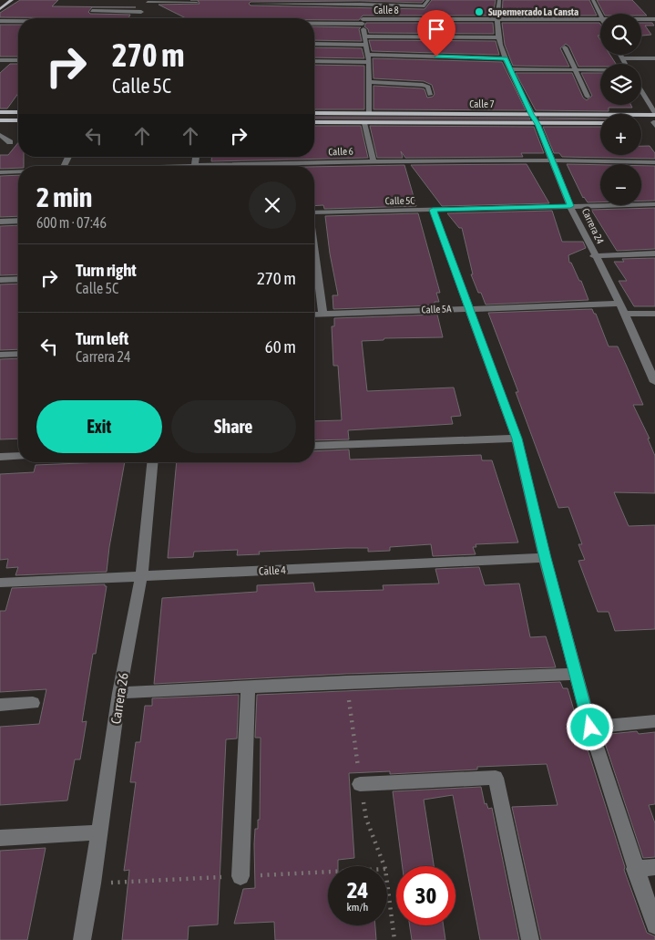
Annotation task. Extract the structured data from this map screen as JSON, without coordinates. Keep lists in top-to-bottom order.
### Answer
{
  "streets": {
    "main road": ["Calle 7"],
    "street": [
      "Calle 8",
      "Calle 6",
      "Calle 5C",
      "Carrera 24",
      "Calle 5A",
      "Calle 4",
      "Carrera 26"
    ]
  },
  "crossings": [
    ["Calle 8", "Carrera 24"],
    ["Calle 7", "Carrera 24"],
    ["Calle 6", "Carrera 24"],
    ["Calle 5C", "Carrera 24"],
    ["Carrera 24", "Calle 5A"],
    ["Calle 4", "Carrera 26"]
  ],
  "places": ["Supermercado La Cansta"],
  "page": {
    "map_buttons": ["+", "−"],
    "turn": ["270 m", "Calle 5C"],
    "heading": ["2 min", "600 m · 07:46"],
    "list": [
      {
        "name": "Turn right",
        "note": "Calle 5C",
        "value": "270 m"
      },
      {
        "name": "Turn left",
        "note": "Carrera 24",
        "value": "60 m"
      }
    ],
    "buttons": ["Exit", "Share"],
    "speed": "24 km/h",
    "limit": "30"
  }
}
